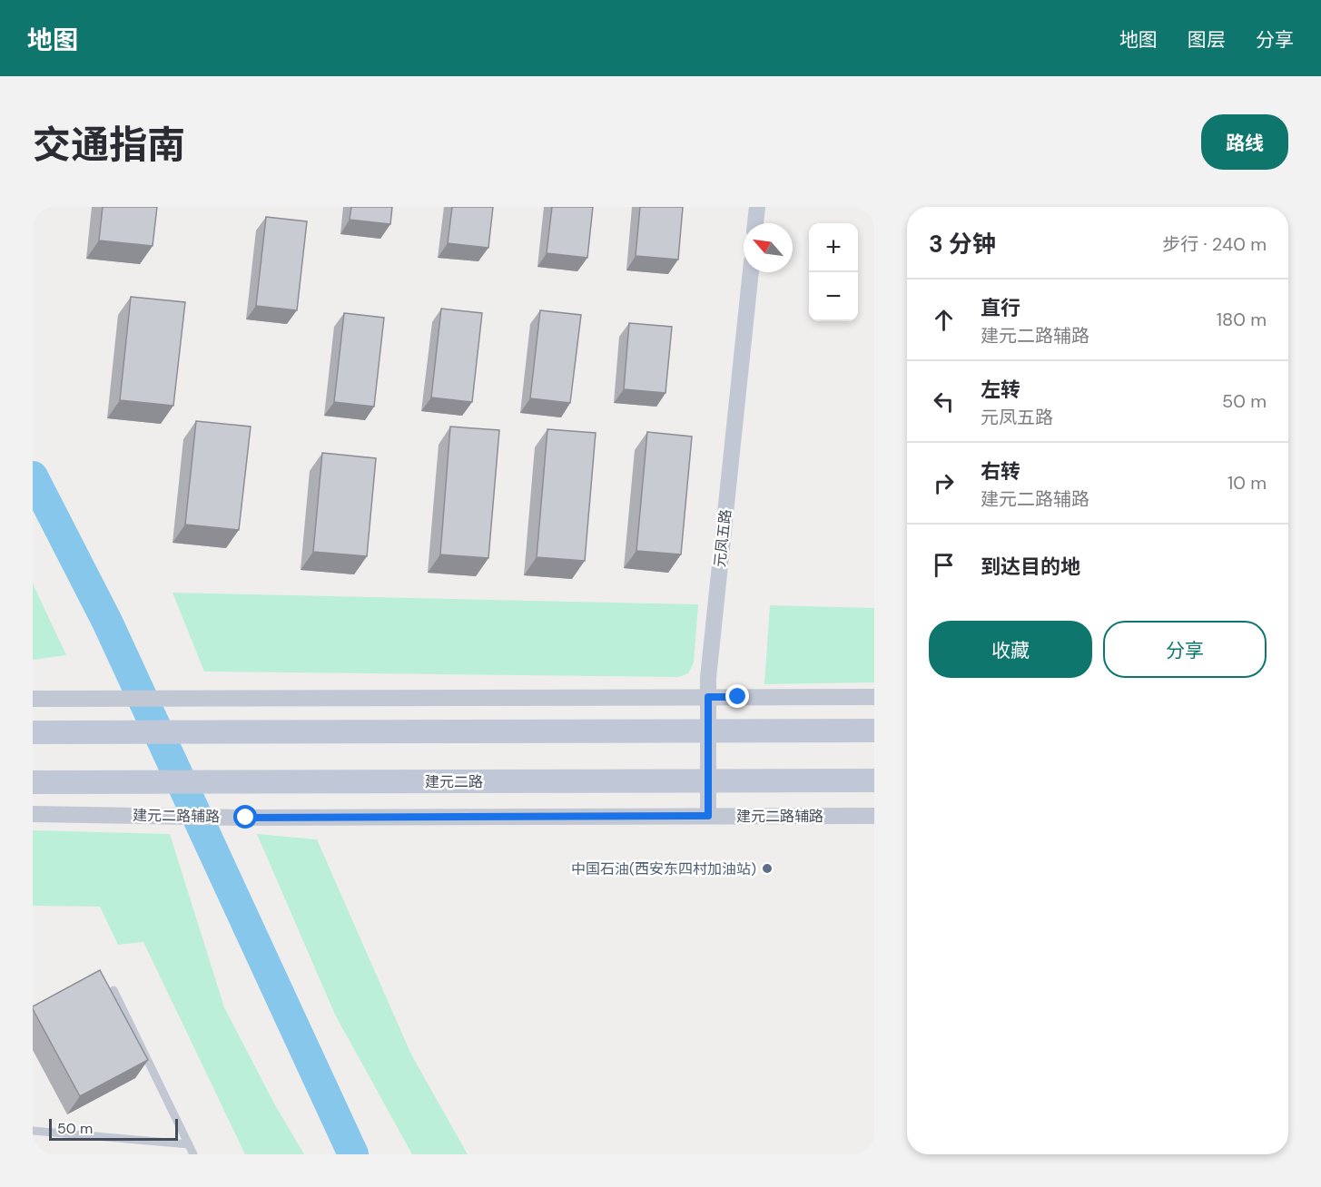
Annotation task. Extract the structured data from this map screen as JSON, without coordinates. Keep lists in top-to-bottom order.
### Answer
{
  "streets": {
    "main road": ["建元二路"],
    "street": ["元凤五路", "建元二路辅路"]
  },
  "crossings": [
    ["元凤五路", "建元二路"],
    ["元凤五路", "建元二路辅路"]
  ],
  "places": ["中国石油(西安东四村加油站)"],
  "scale_bar": "50 m",
  "north": "top left",
  "page": {
    "header": "地图",
    "nav": ["地图", "图层", "分享"],
    "title": "交通指南",
    "buttons": [
      "路线",
      ["收藏", "分享"]
    ],
    "heading": ["3 分钟", "步行 · 240 m"],
    "map_buttons": ["+", "−"],
    "list": [
      ["直行", "建元二路辅路", "180 m"],
      ["左转", "元凤五路", "50 m"],
      ["右转", "建元二路辅路", "10 m"],
      "到达目的地"
    ],
    "scale": "50 m"
  }
}
